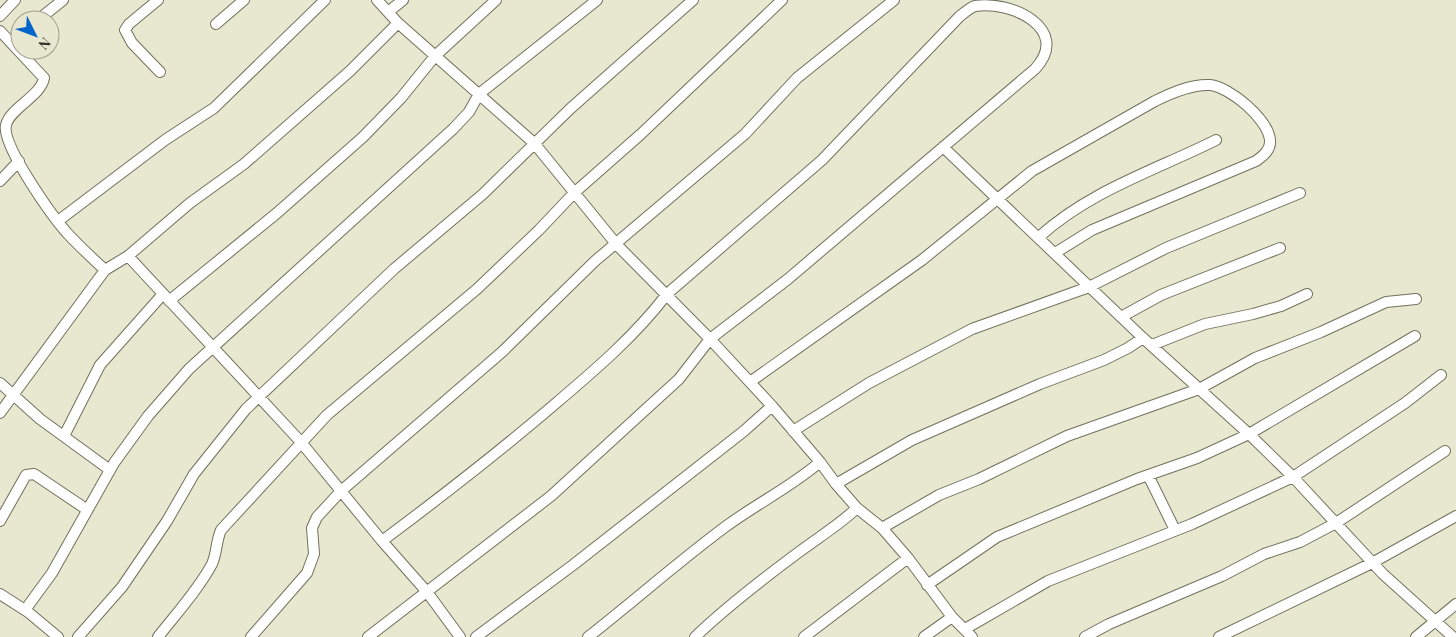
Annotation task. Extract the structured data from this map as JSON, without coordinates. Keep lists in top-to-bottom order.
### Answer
{
  "north": "bottom right"
}
